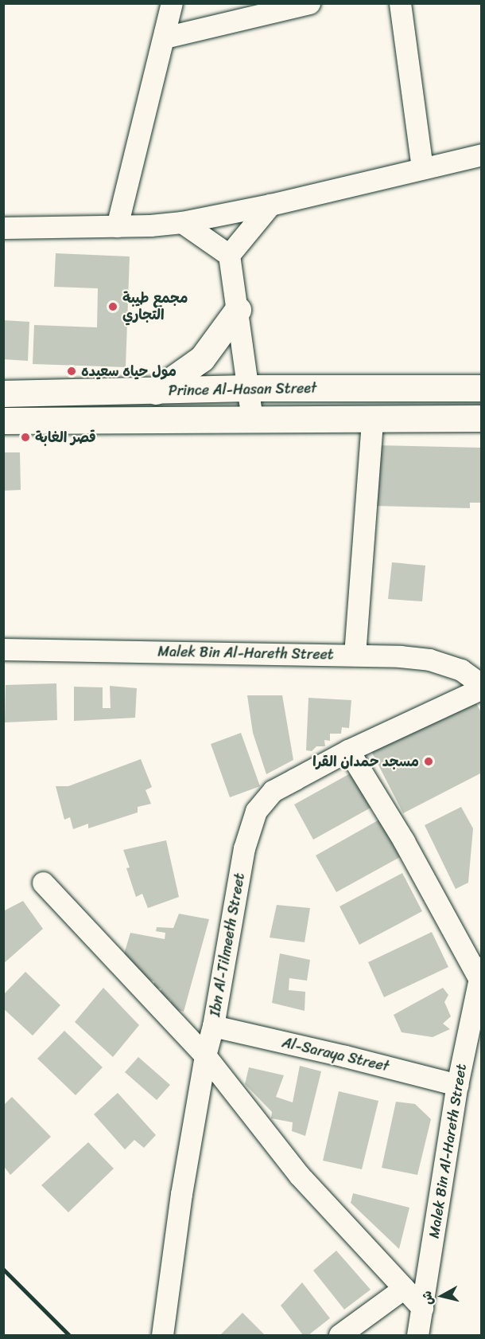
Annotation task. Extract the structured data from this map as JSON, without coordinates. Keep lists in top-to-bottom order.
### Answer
{
  "streets": {
    "highway": ["Prince Al-Hasan Street"],
    "street": ["Malek Bin Al-Hareth Street", "Ibn Al-Tilmeeth Street", "Al-Saraya Street"]
  },
  "crossings": [
    ["Malek Bin Al-Hareth Street", "Ibn Al-Tilmeeth Street"],
    ["Malek Bin Al-Hareth Street", "Al-Saraya Street"],
    ["Ibn Al-Tilmeeth Street", "Al-Saraya Street"]
  ],
  "places": [
    "مجمع طيبة التجاري",
    "مول حياه سعيده",
    "قصر الغابة",
    "مسجد حمدان القرا"
  ],
  "north": "left"
}
